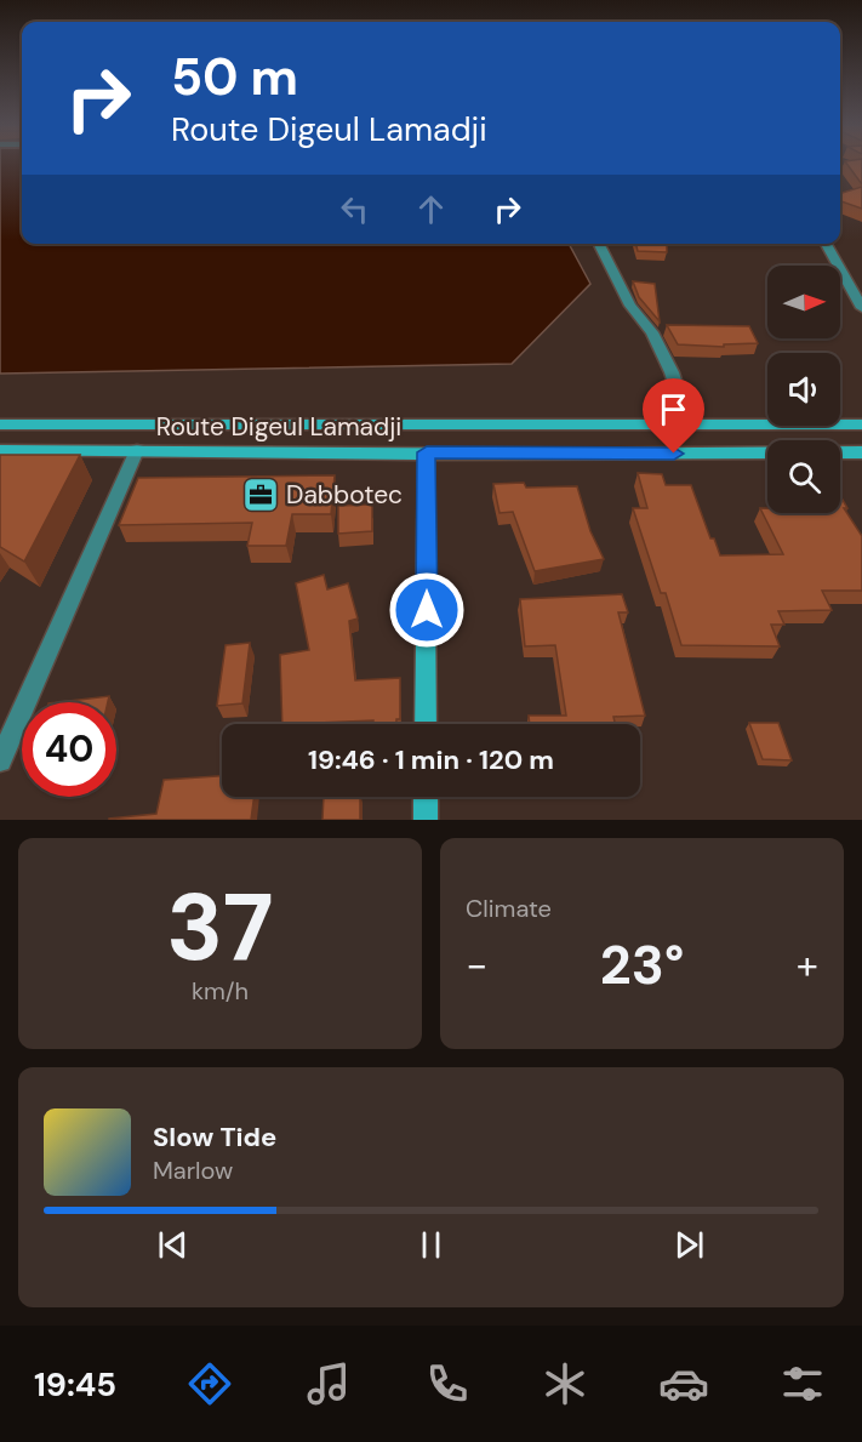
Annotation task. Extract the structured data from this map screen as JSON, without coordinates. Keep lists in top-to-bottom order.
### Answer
{
  "streets": {
    "main road": ["Route Digeul Lamadji"]
  },
  "places": {
    "office": ["Dabbotec"]
  },
  "north": "right",
  "page": {
    "turn": ["50 m", "Route Digeul Lamadji"],
    "limit": "40",
    "trip": "19:46 · 1 min · 120 m",
    "tile": [
      ["37", "km/h"],
      "Climate"
    ],
    "heat": ["−", "23°", "+"],
    "song": ["Slow Tide", "Marlow"],
    "tabs": "19:45"
  }
}
